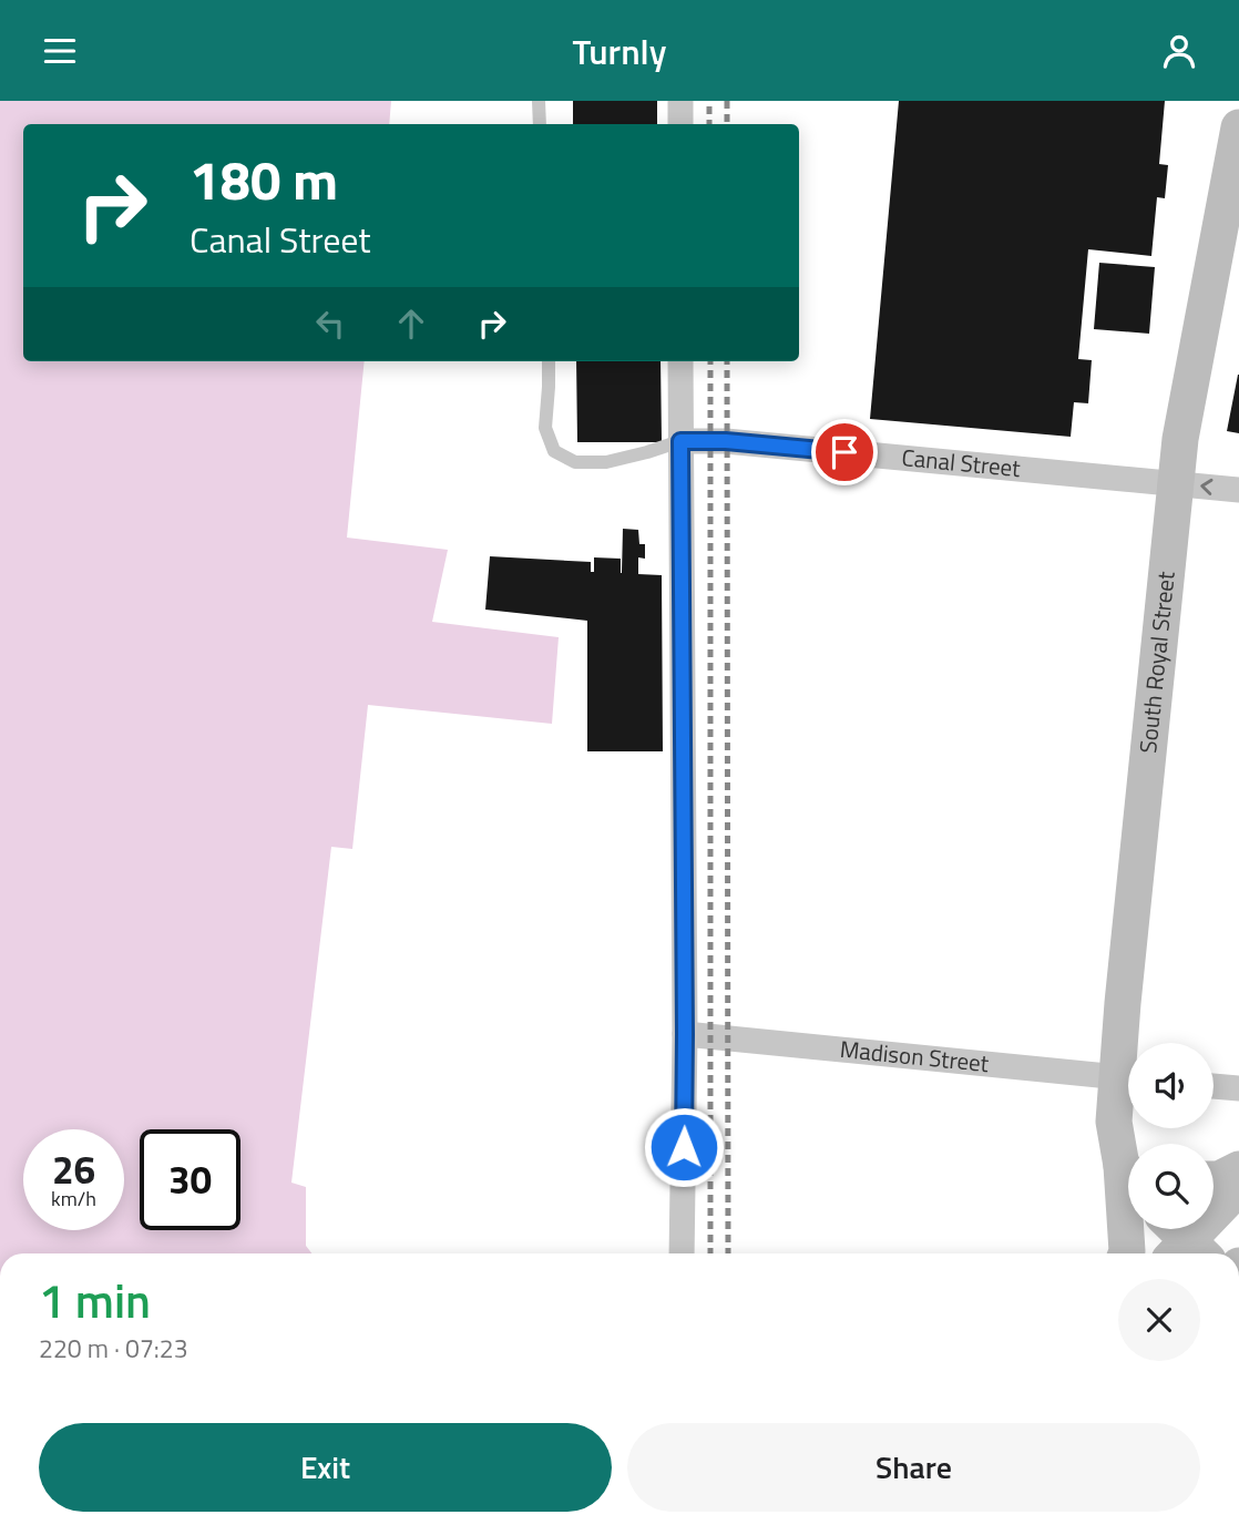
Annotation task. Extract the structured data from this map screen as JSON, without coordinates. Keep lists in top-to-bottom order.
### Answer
{
  "streets": {
    "street": ["Canal Street", "South Royal Street", "Madison Street"]
  },
  "crossings": [
    ["Canal Street", "South Royal Street"]
  ],
  "page": {
    "header": "Turnly",
    "turn": ["180 m", "Canal Street"],
    "speed": "26 km/h",
    "limit": "30",
    "heading": ["1 min", "220 m · 07:23"],
    "buttons": ["Exit", "Share"]
  }
}
